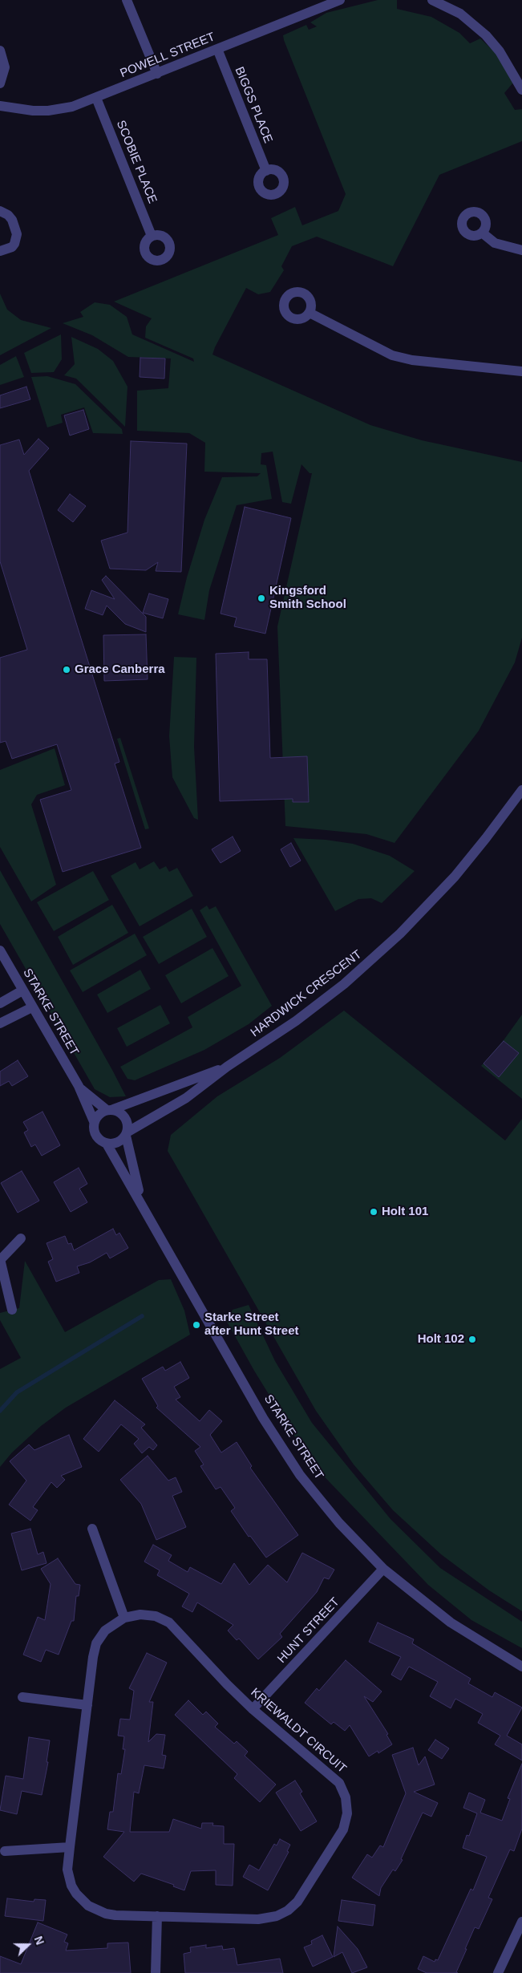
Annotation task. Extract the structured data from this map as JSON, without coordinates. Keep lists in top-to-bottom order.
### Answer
{
  "streets": {
    "street": [
      "POWELL STREET",
      "BIGGS PLACE",
      "SCOBIE PLACE",
      "HARDWICK CRESCENT",
      "STARKE STREET",
      "HUNT STREET",
      "KRIEWALDT CIRCUIT"
    ]
  },
  "crossings": [
    ["POWELL STREET", "BIGGS PLACE"],
    ["POWELL STREET", "SCOBIE PLACE"],
    ["HARDWICK CRESCENT", "STARKE STREET"],
    ["STARKE STREET", "HUNT STREET"],
    ["HUNT STREET", "KRIEWALDT CIRCUIT"]
  ],
  "places": [
    "Kingsford Smith School",
    "Grace Canberra",
    "Holt 101",
    "Starke Street after Hunt Street",
    "Holt 102"
  ],
  "north": "right"
}
